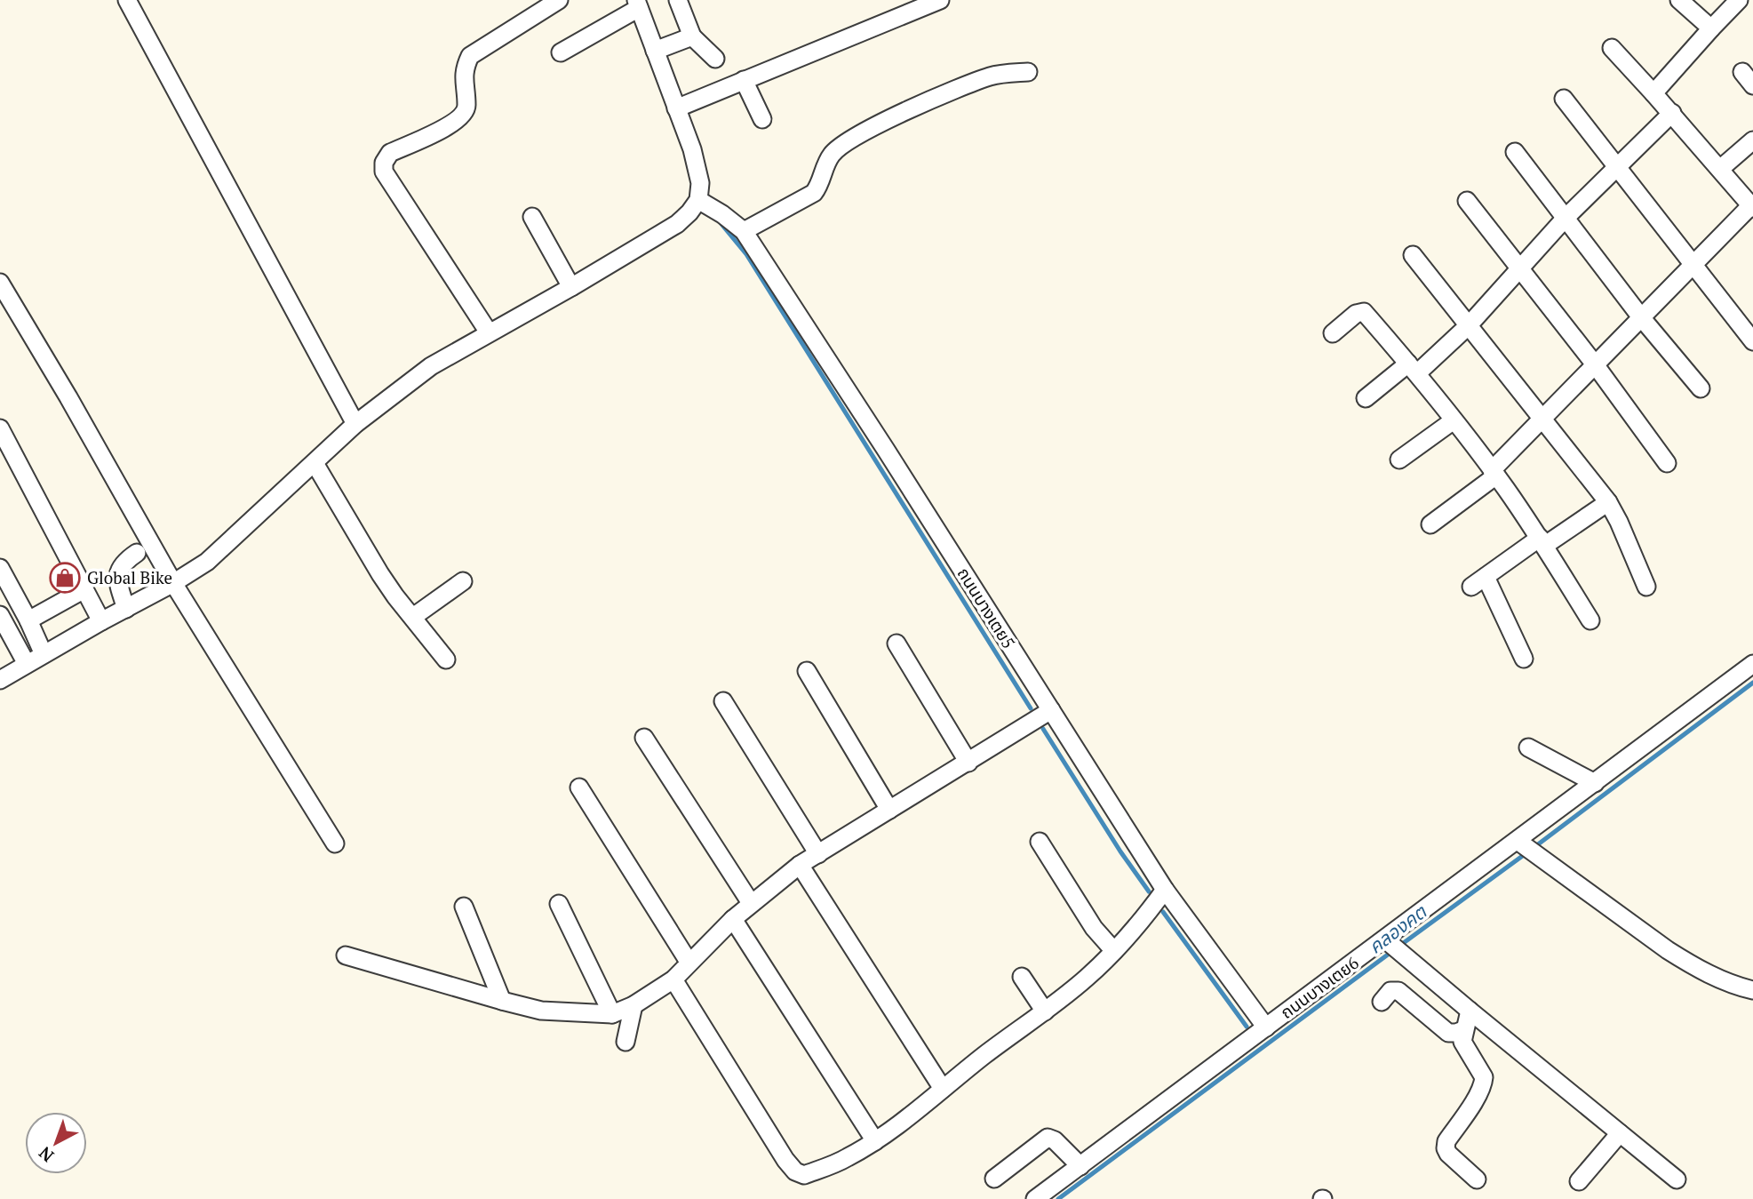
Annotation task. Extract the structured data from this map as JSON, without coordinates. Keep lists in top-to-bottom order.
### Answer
{
  "streets": {
    "street": ["ถนนบางเตย5", "ถนนบางเตย6"]
  },
  "crossings": [
    ["ถนนบางเตย5", "ถนนบางเตย6"]
  ],
  "water": ["คลองคต"],
  "places": {
    "shop": ["Global Bike"]
  },
  "north": "bottom left"
}
